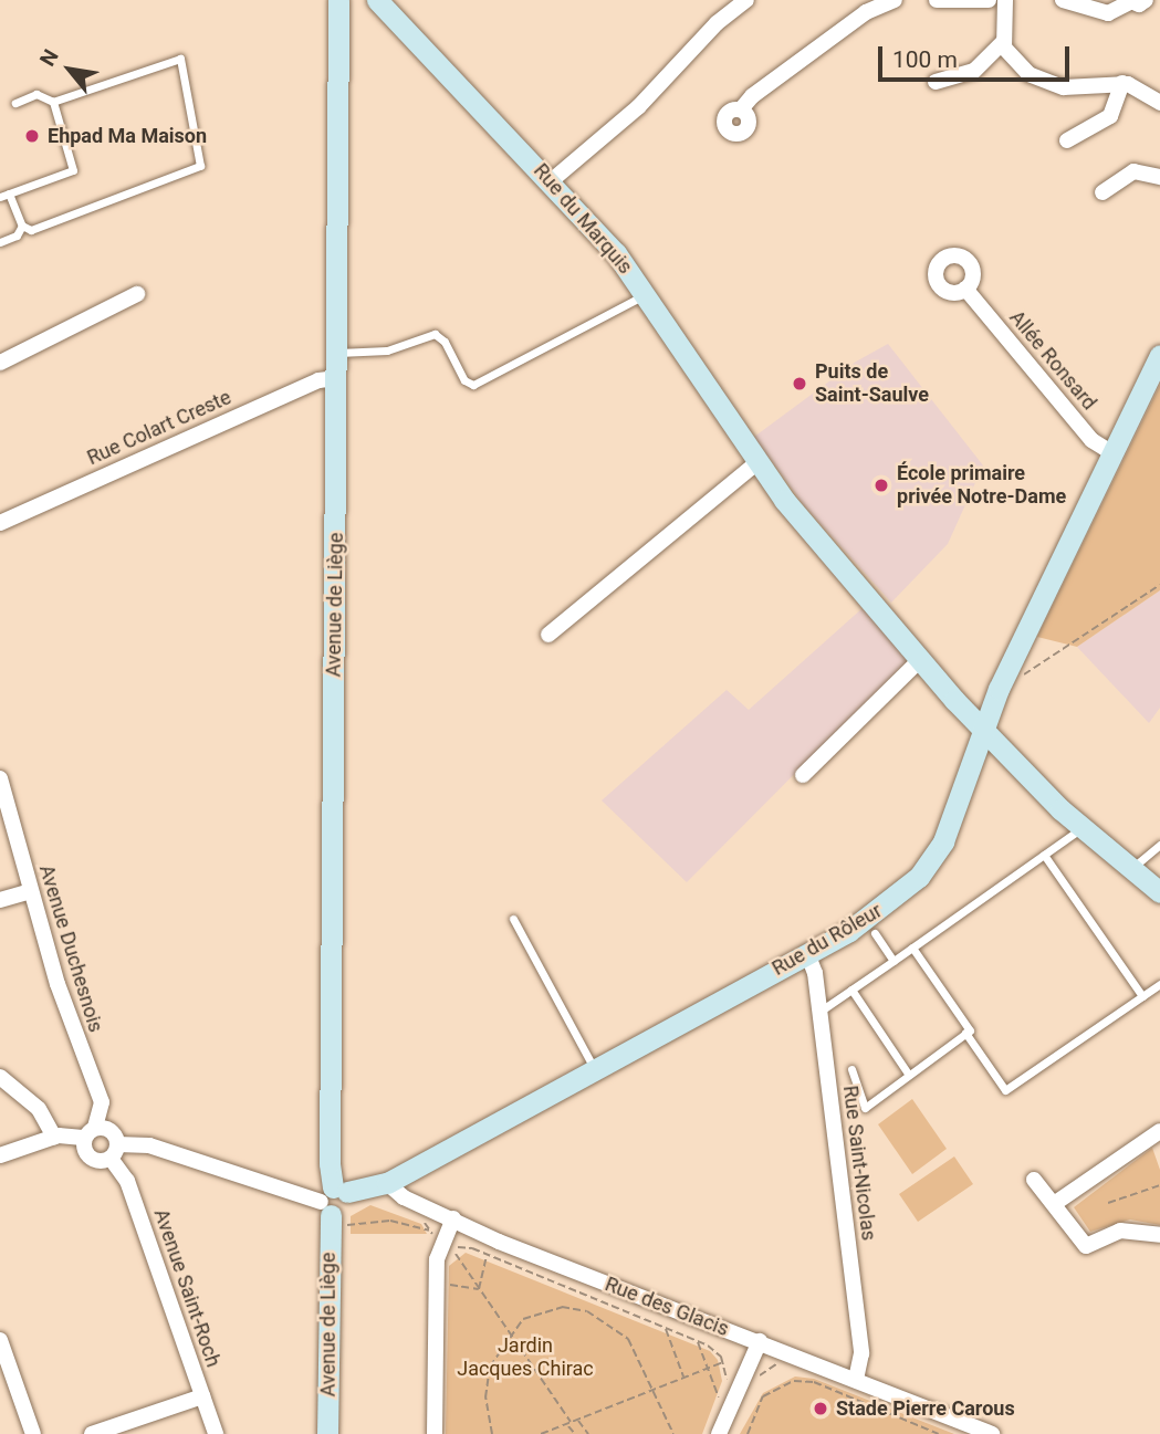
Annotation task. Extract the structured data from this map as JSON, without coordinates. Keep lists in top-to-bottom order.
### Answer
{
  "streets": {
    "main road": ["Rue du Marquis", "Avenue de Liège", "Rue du Rôleur"],
    "street": [
      "Allée Ronsard",
      "Rue Colart Creste",
      "Avenue Duchesnois",
      "Rue Saint-Nicolas",
      "Avenue Saint-Roch",
      "Rue des Glacis"
    ]
  },
  "crossings": [
    ["Rue du Marquis", "Rue du Rôleur"],
    ["Allée Ronsard", "Rue du Rôleur"],
    ["Rue Colart Creste", "Avenue de Liège"],
    ["Rue du Rôleur", "Rue Saint-Nicolas"],
    ["Rue du Rôleur", "Rue des Glacis"],
    ["Rue Saint-Nicolas", "Rue des Glacis"]
  ],
  "parks": ["Jardin Jacques Chirac"],
  "places": [
    "Ehpad Ma Maison",
    "Puits de Saint-Saulve",
    "École primaire privée Notre-Dame",
    "Stade Pierre Carous"
  ],
  "scale_bar": "100 m",
  "north": "top left"
}
